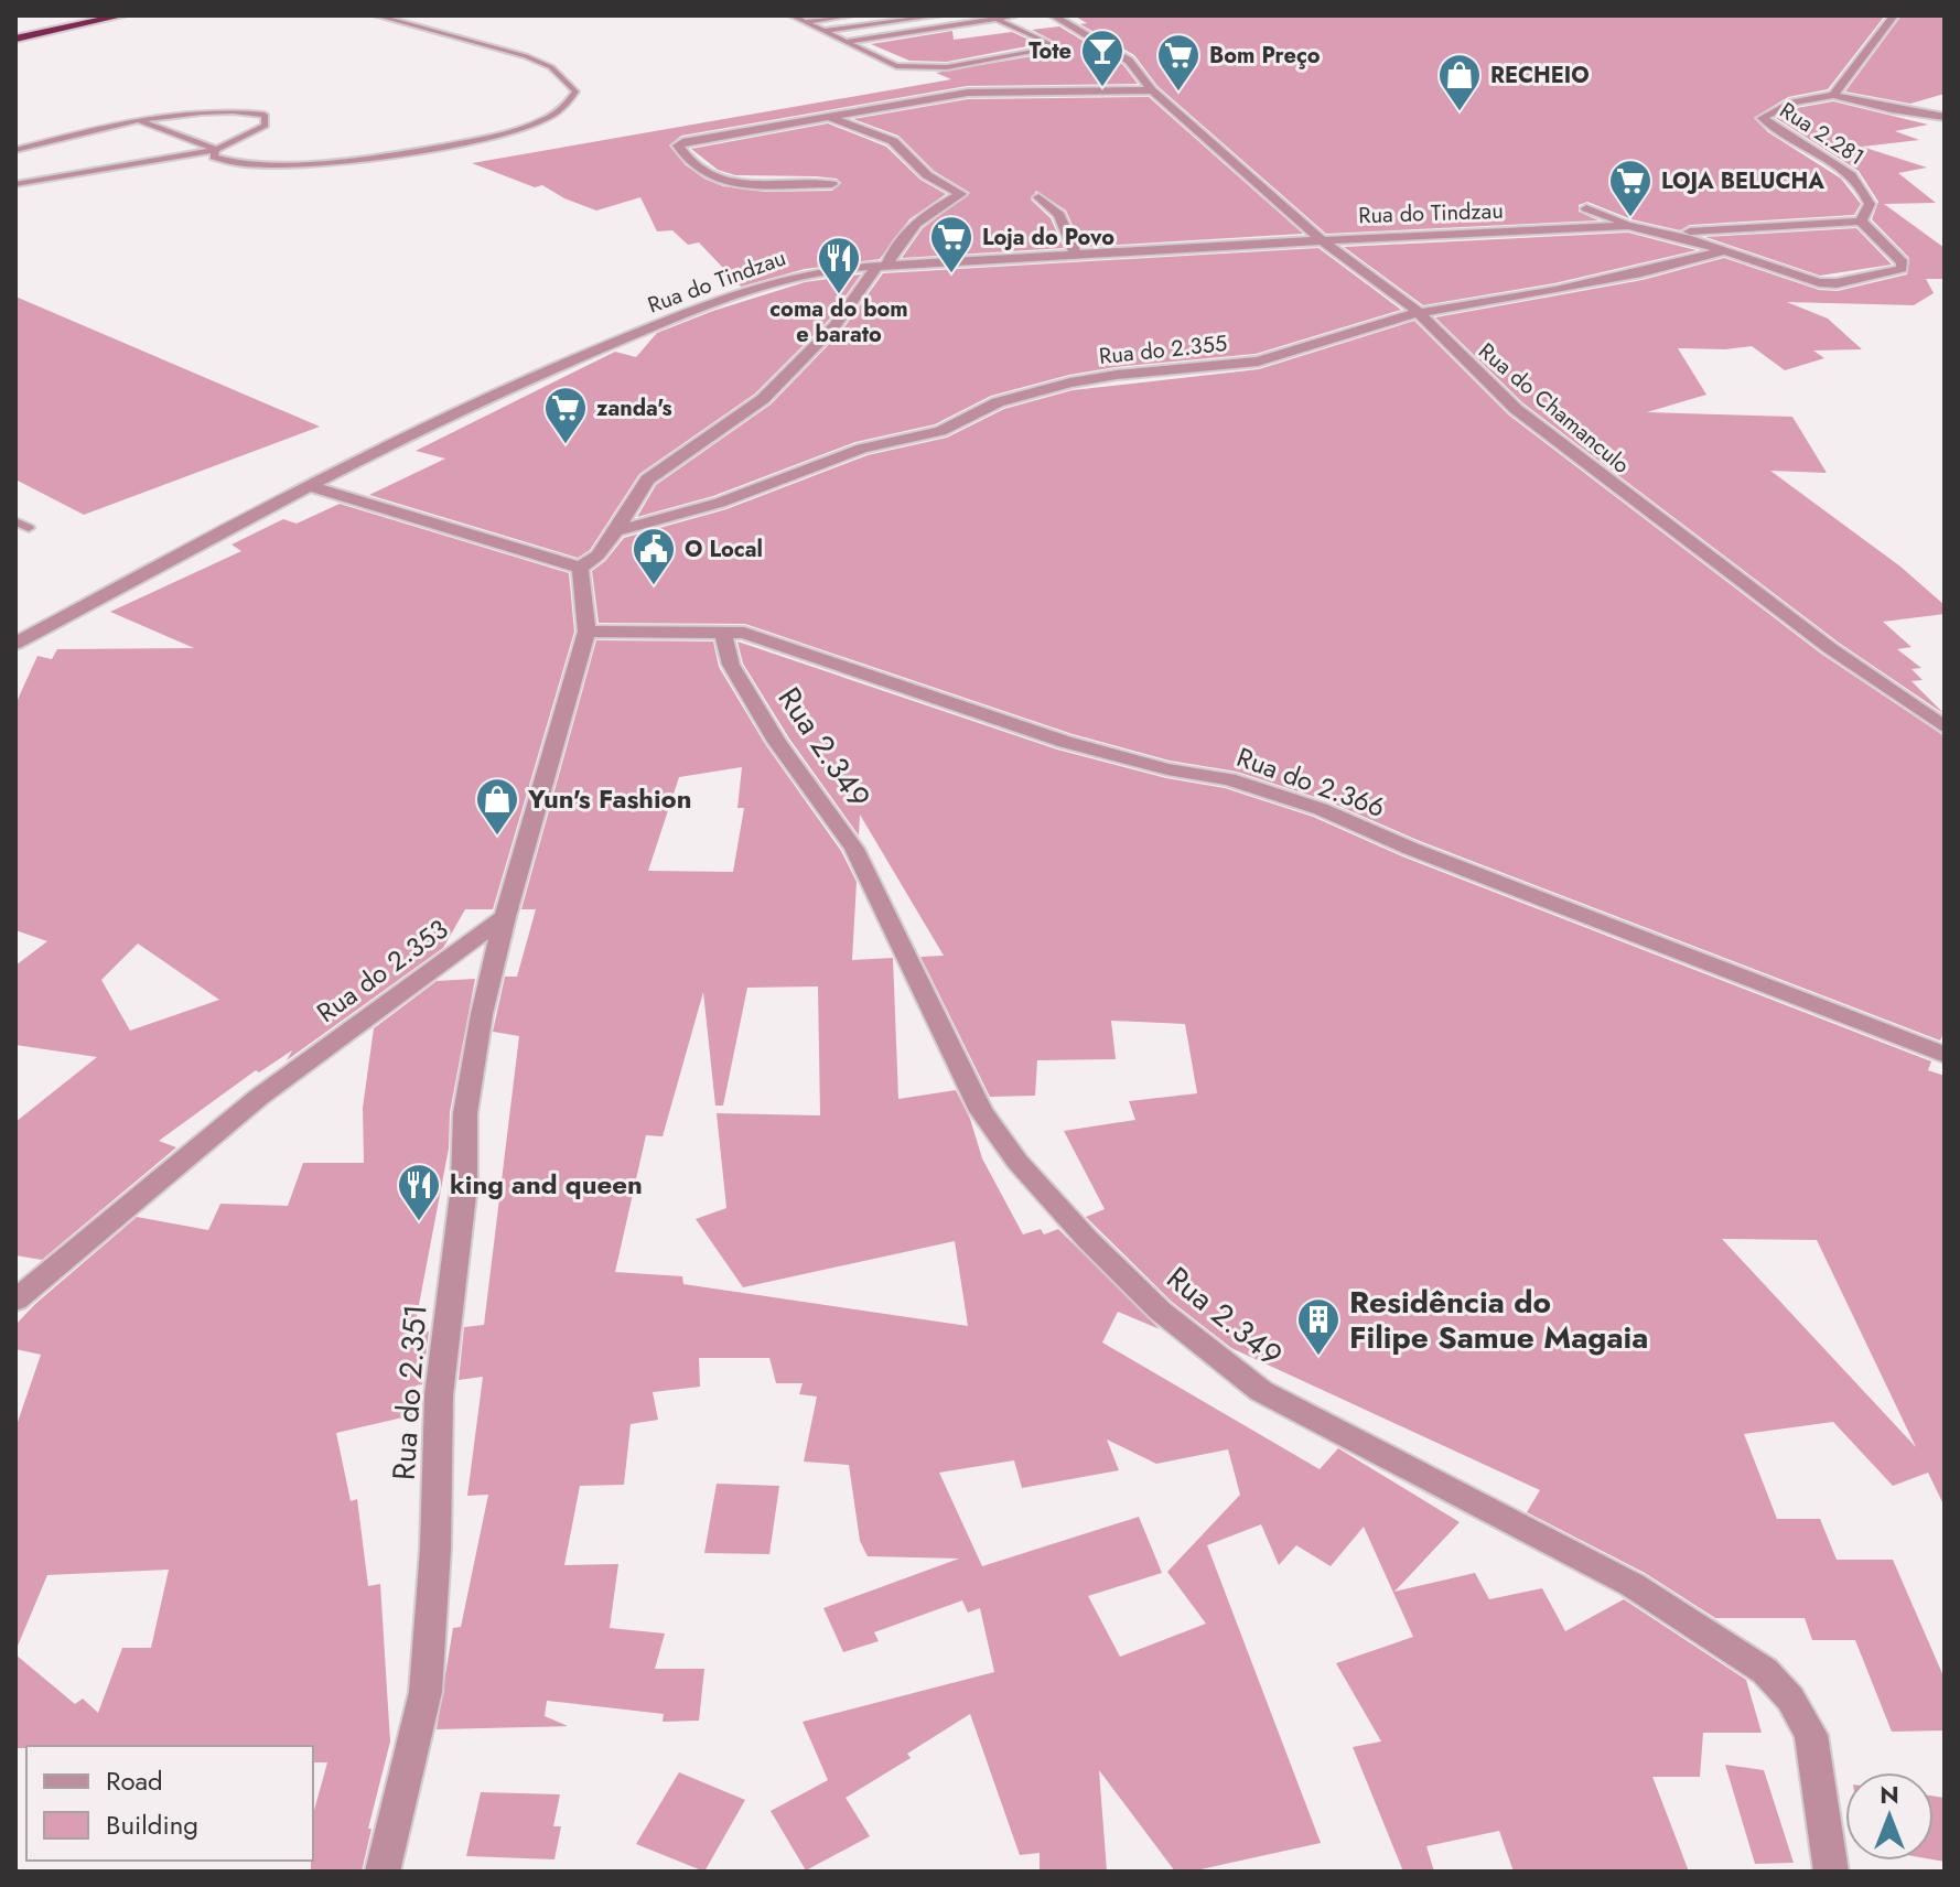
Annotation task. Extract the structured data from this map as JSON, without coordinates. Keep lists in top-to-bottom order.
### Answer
{
  "streets": {
    "street": [
      "Rua 2.281",
      "Rua do Tindzau",
      "Rua do 2.355",
      "Rua do Chamanculo",
      "Rua 2.349",
      "Rua do 2.366",
      "Rua do 2.353",
      "Rua do 2.351"
    ]
  },
  "crossings": [
    ["Rua 2.281", "Rua do Tindzau"],
    ["Rua do Tindzau", "Rua do 2.355"],
    ["Rua do Tindzau", "Rua do Chamanculo"],
    ["Rua do 2.355", "Rua do Chamanculo"],
    ["Rua 2.349", "Rua do 2.366"],
    ["Rua do 2.353", "Rua do 2.351"]
  ],
  "places": {
    "bar": ["Tote"],
    "supermarket": [
      "Bom Preço",
      "LOJA BELUCHA",
      "Loja do Povo",
      "zanda's"
    ],
    "shop": ["RECHEIO", "Yun's Fashion"],
    "restaurant": ["coma do bom e barato", "king and queen"],
    "public building": ["O Local"],
    "building": ["Residência do Filipe Samue Magaia"]
  },
  "legend": ["Road", "Building"],
  "north": "top"
}
